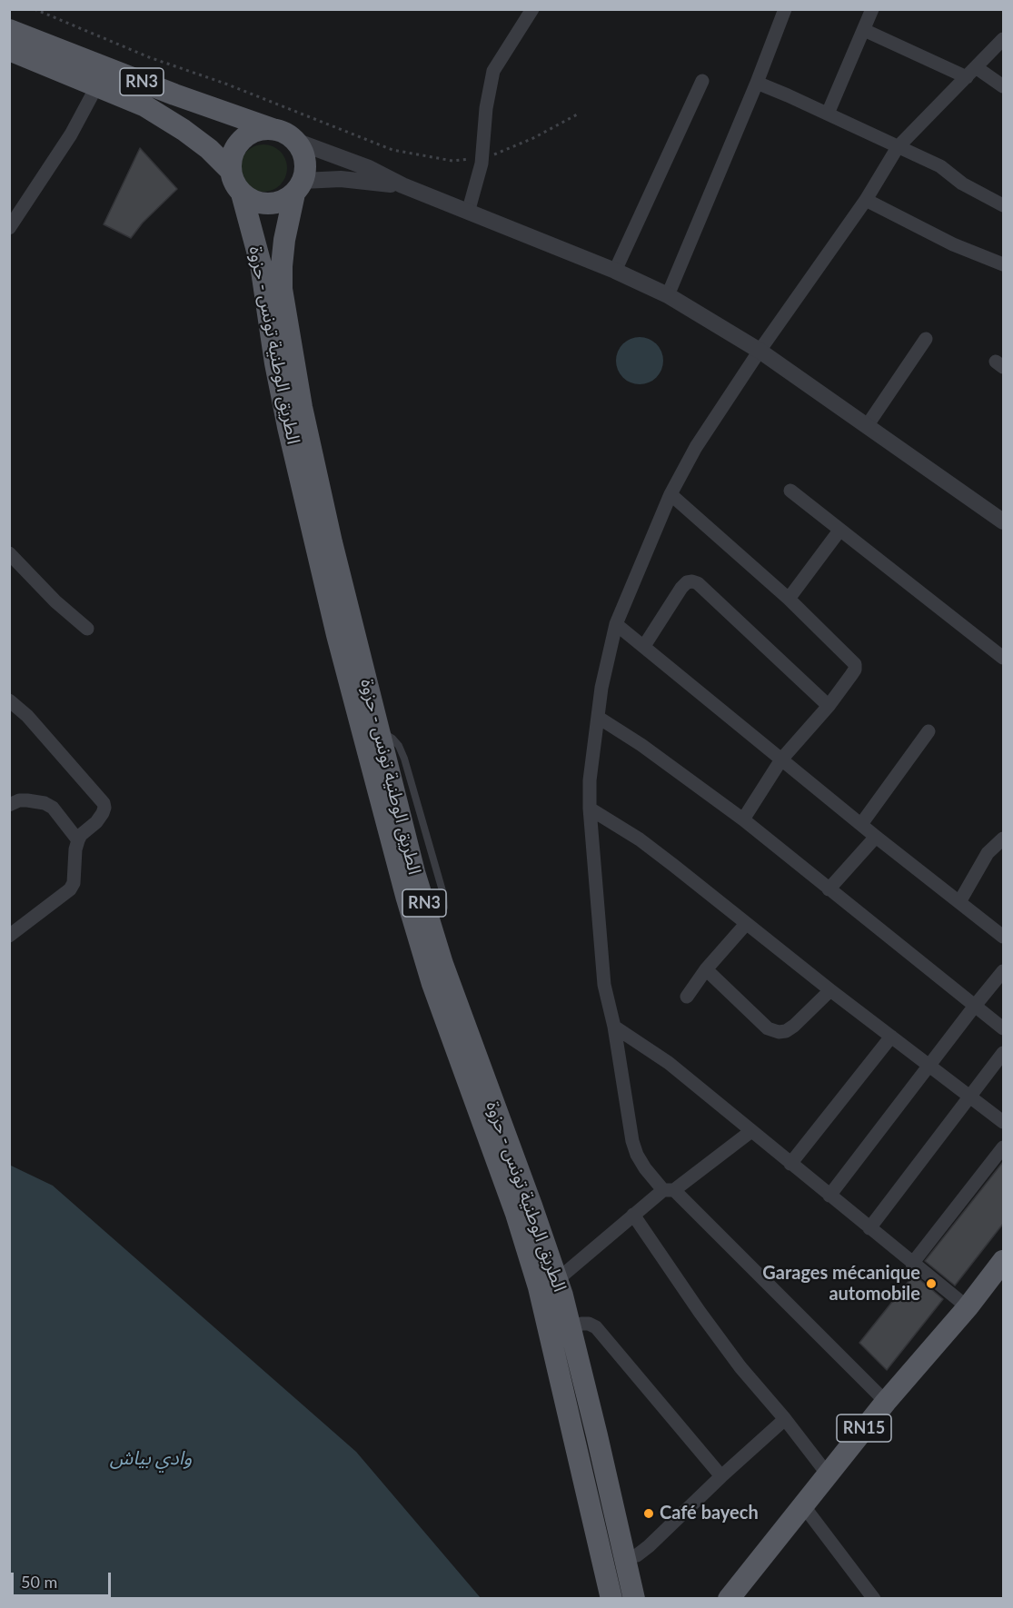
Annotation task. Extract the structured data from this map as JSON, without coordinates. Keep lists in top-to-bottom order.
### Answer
{
  "streets": {
    "main road": ["RN3", "الطريق الوطنية تونس - حزوة", "RN15"]
  },
  "crossings": [
    ["RN3", "الطريق الوطنية تونس - حزوة"]
  ],
  "water": ["وادي بياش"],
  "places": ["Garages mécanique automobile", "Café bayech"],
  "scale_bar": "50 m"
}
